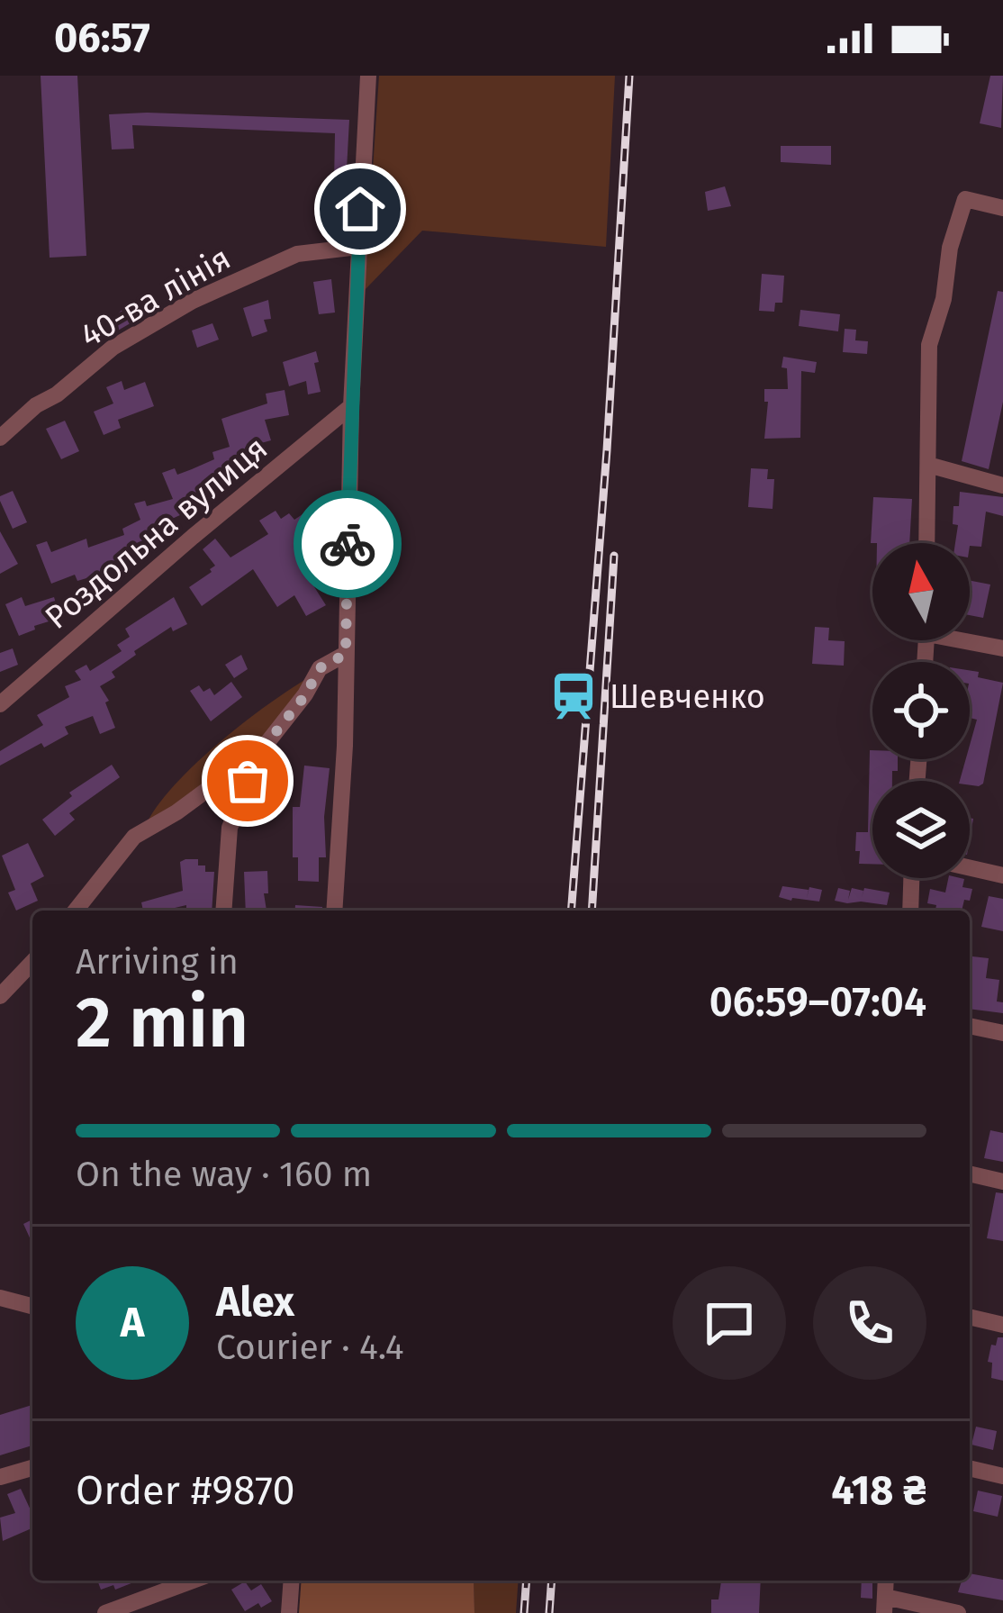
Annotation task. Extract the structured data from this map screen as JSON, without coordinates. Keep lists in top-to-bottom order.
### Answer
{
  "streets": {
    "street": ["40-ва лінія", "Роздольна вулиця"]
  },
  "places": {
    "station": ["Шевченко"]
  },
  "north": "top",
  "page": {
    "status": "06:57",
    "heading": ["2 min", "Arriving in", "06:59–07:04"],
    "panel": [
      "Alex",
      "Courier · 4.4",
      "Order #9870",
      "418 ₴"
    ],
    "bar": "On the way · 160 m",
    "round": "A"
  }
}
